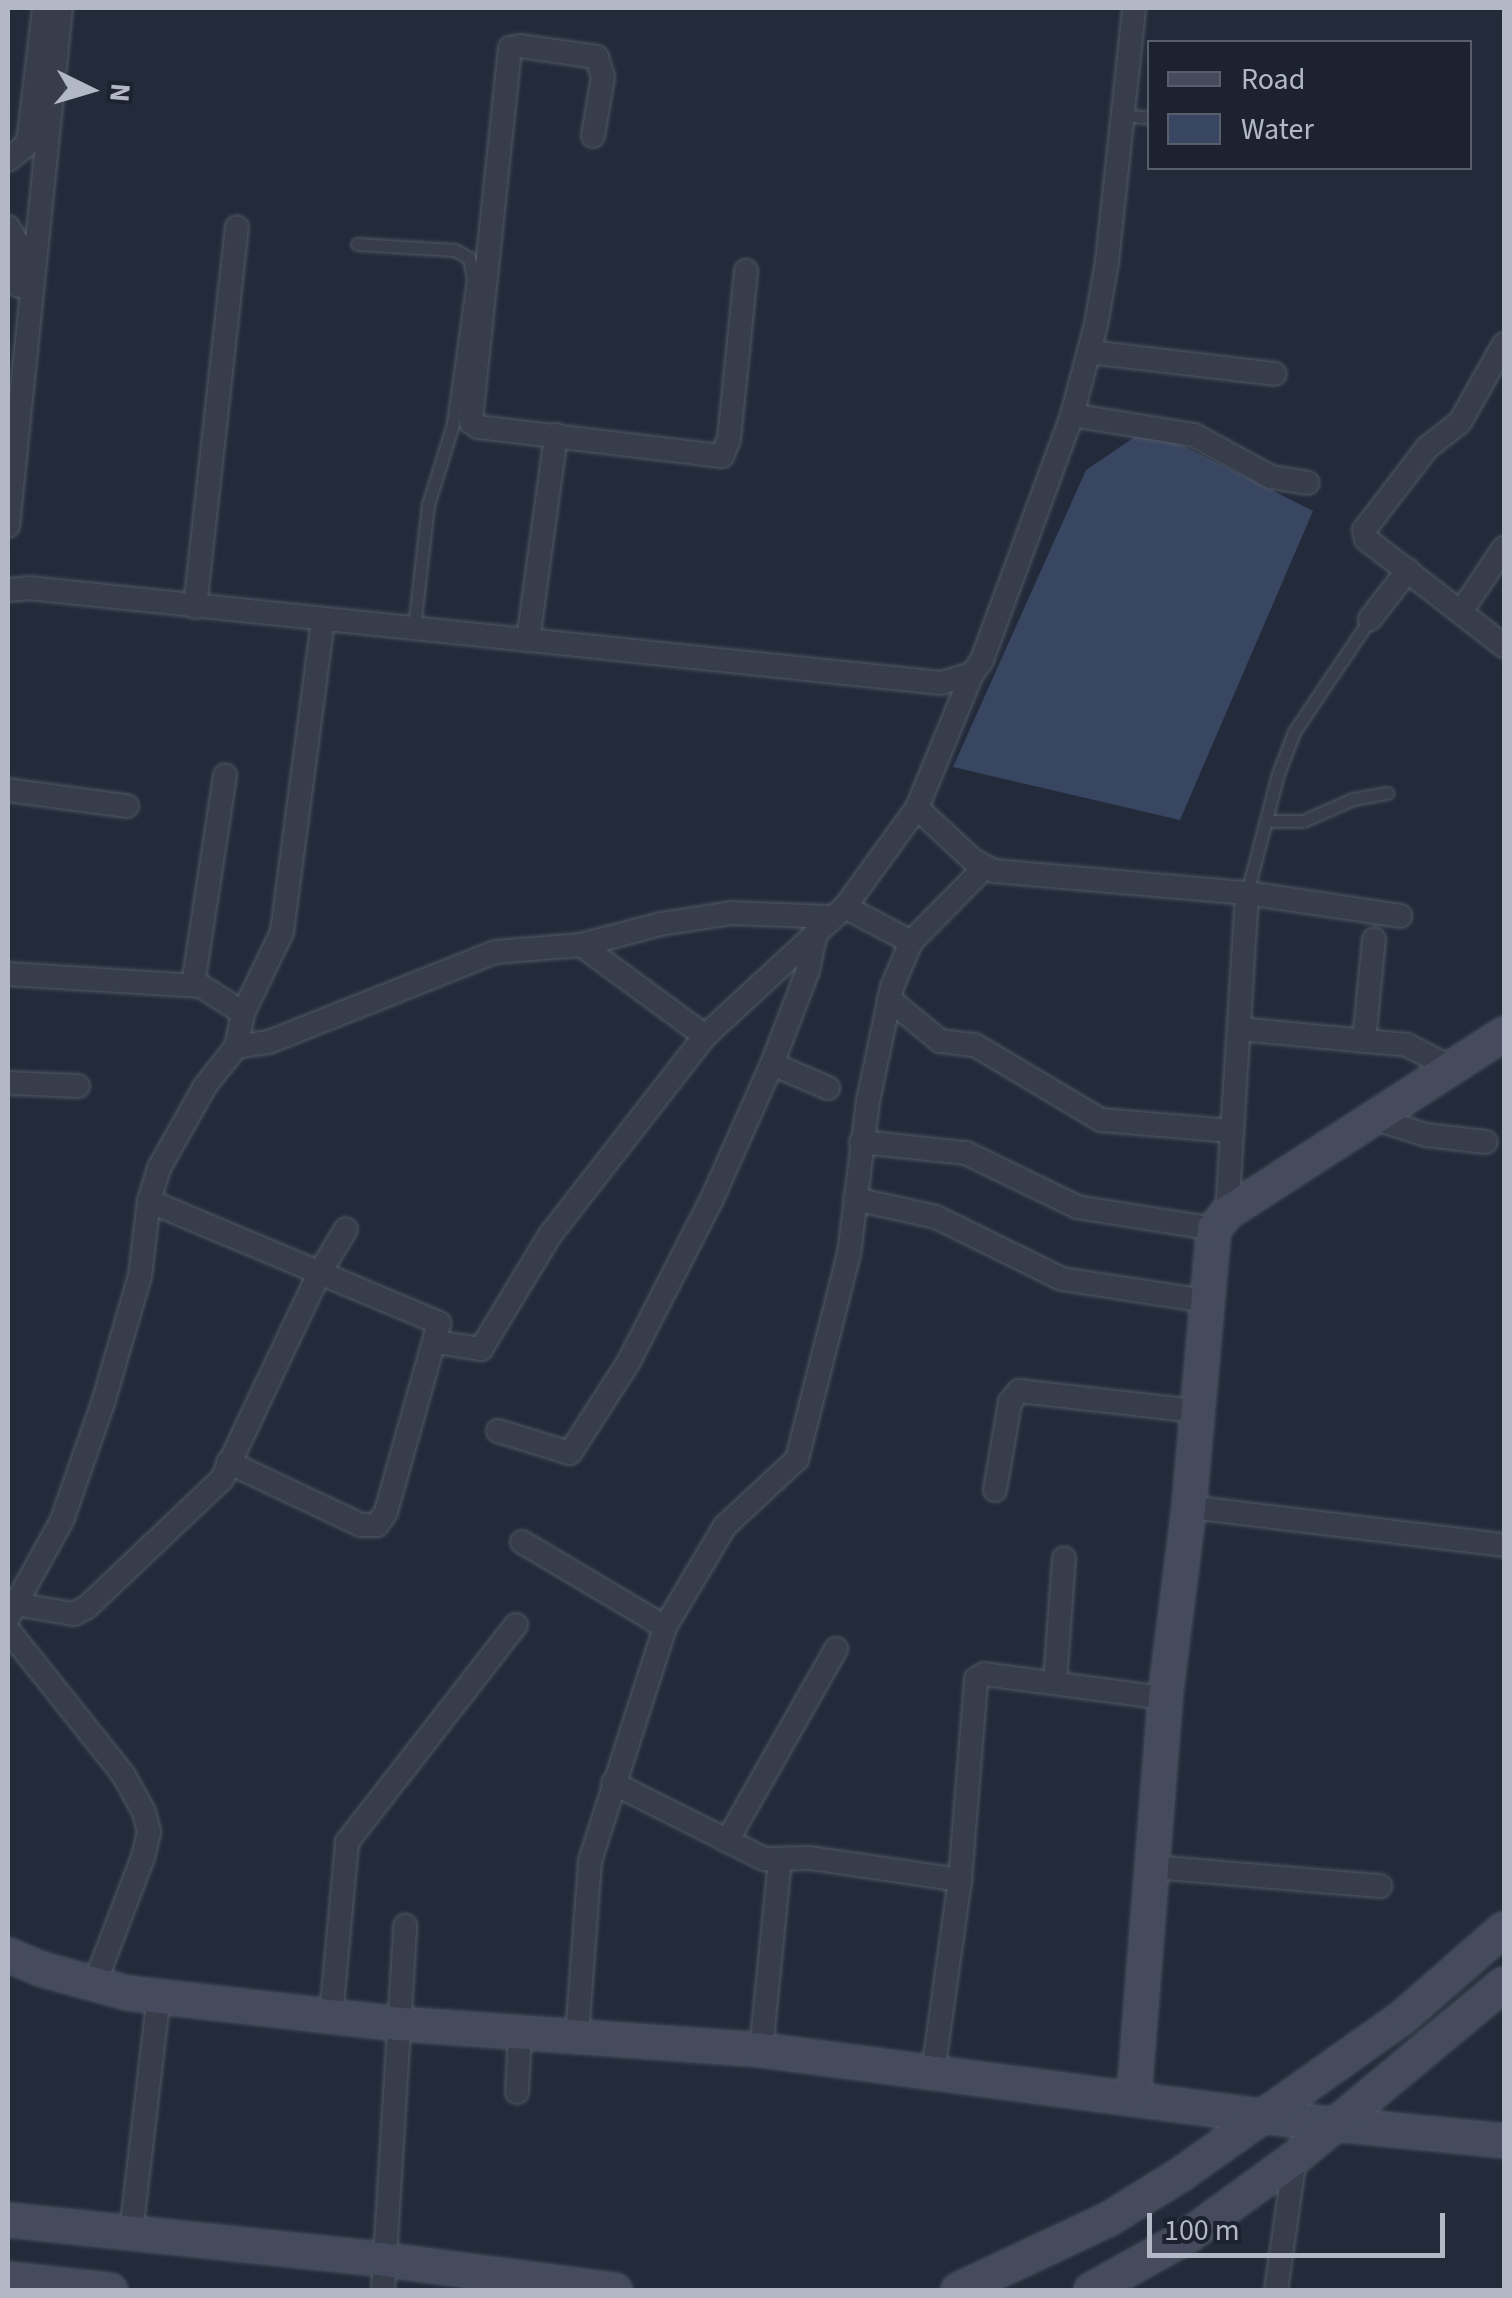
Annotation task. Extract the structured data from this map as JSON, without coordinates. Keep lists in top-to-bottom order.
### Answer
{
  "legend": ["Road", "Water"],
  "scale_bar": "100 m",
  "north": "right"
}
